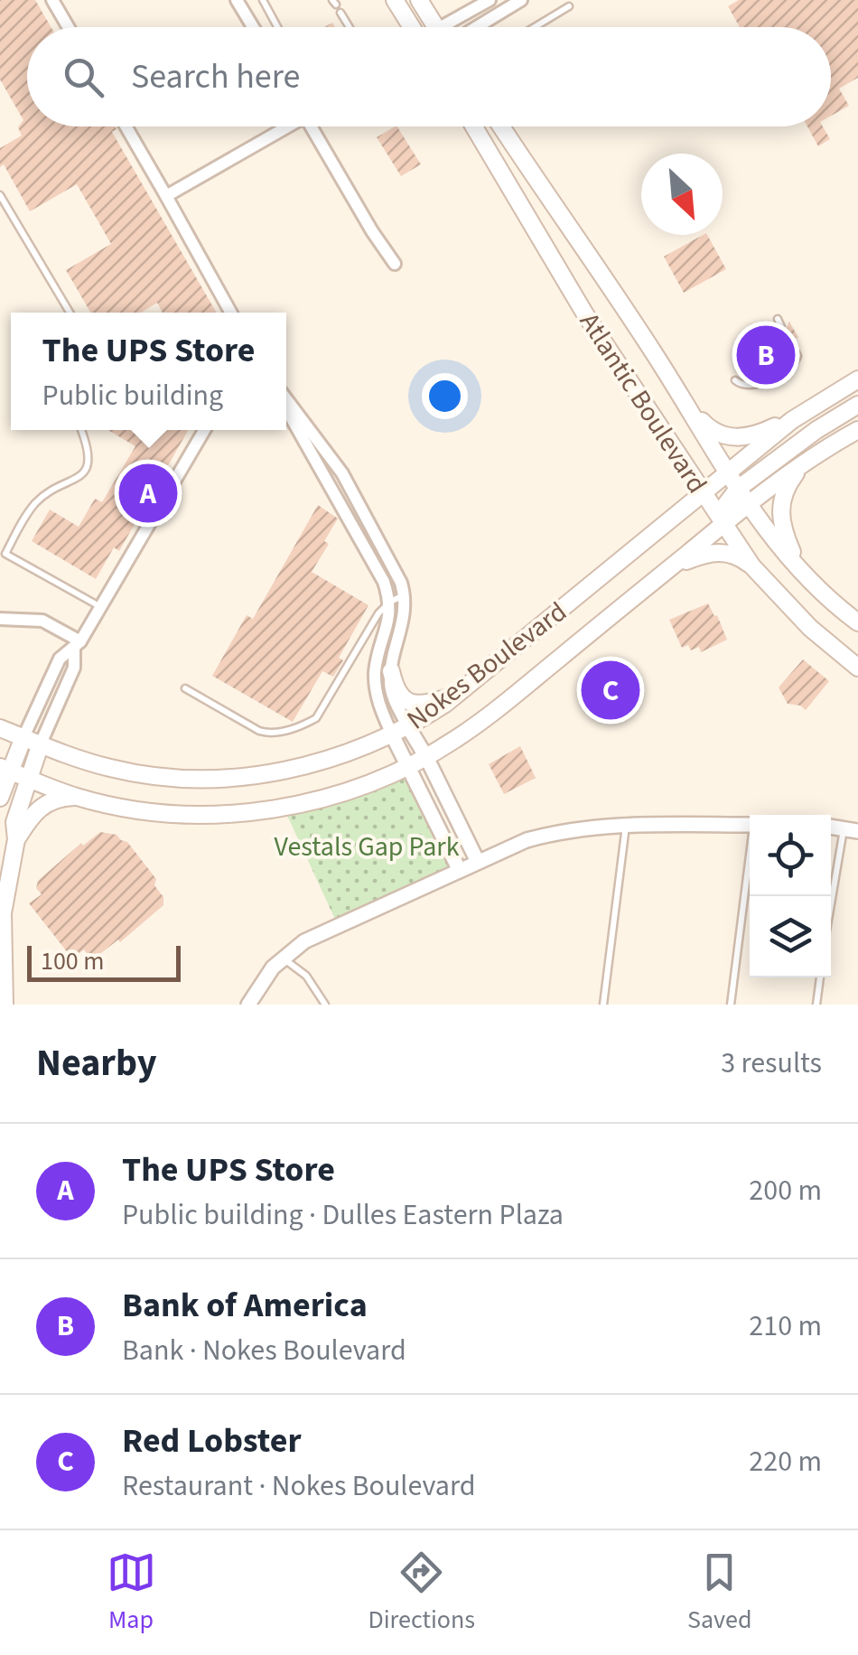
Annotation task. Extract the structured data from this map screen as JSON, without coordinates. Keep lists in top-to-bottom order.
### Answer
{
  "streets": {
    "main road": ["Atlantic Boulevard", "Nokes Boulevard"]
  },
  "crossings": [
    ["Atlantic Boulevard", "Nokes Boulevard"]
  ],
  "parks": ["Vestals Gap Park"],
  "scale_bar": "100 m",
  "north": "bottom right",
  "page": {
    "search": "Search here",
    "popup": ["The UPS Store", "Public building"],
    "pins": ["B", "A", "C"],
    "scale": "100 m",
    "heading": ["Nearby", "3 results"],
    "list": [
      {
        "mark": "A",
        "name": "The UPS Store",
        "note": "Public building · Dulles Eastern Plaza",
        "value": "200 m"
      },
      {
        "mark": "B",
        "name": "Bank of America",
        "note": "Bank · Nokes Boulevard",
        "value": "210 m"
      },
      {
        "mark": "C",
        "name": "Red Lobster",
        "note": "Restaurant · Nokes Boulevard",
        "value": "220 m"
      }
    ],
    "nav": ["Map", "Directions", "Saved"]
  }
}
